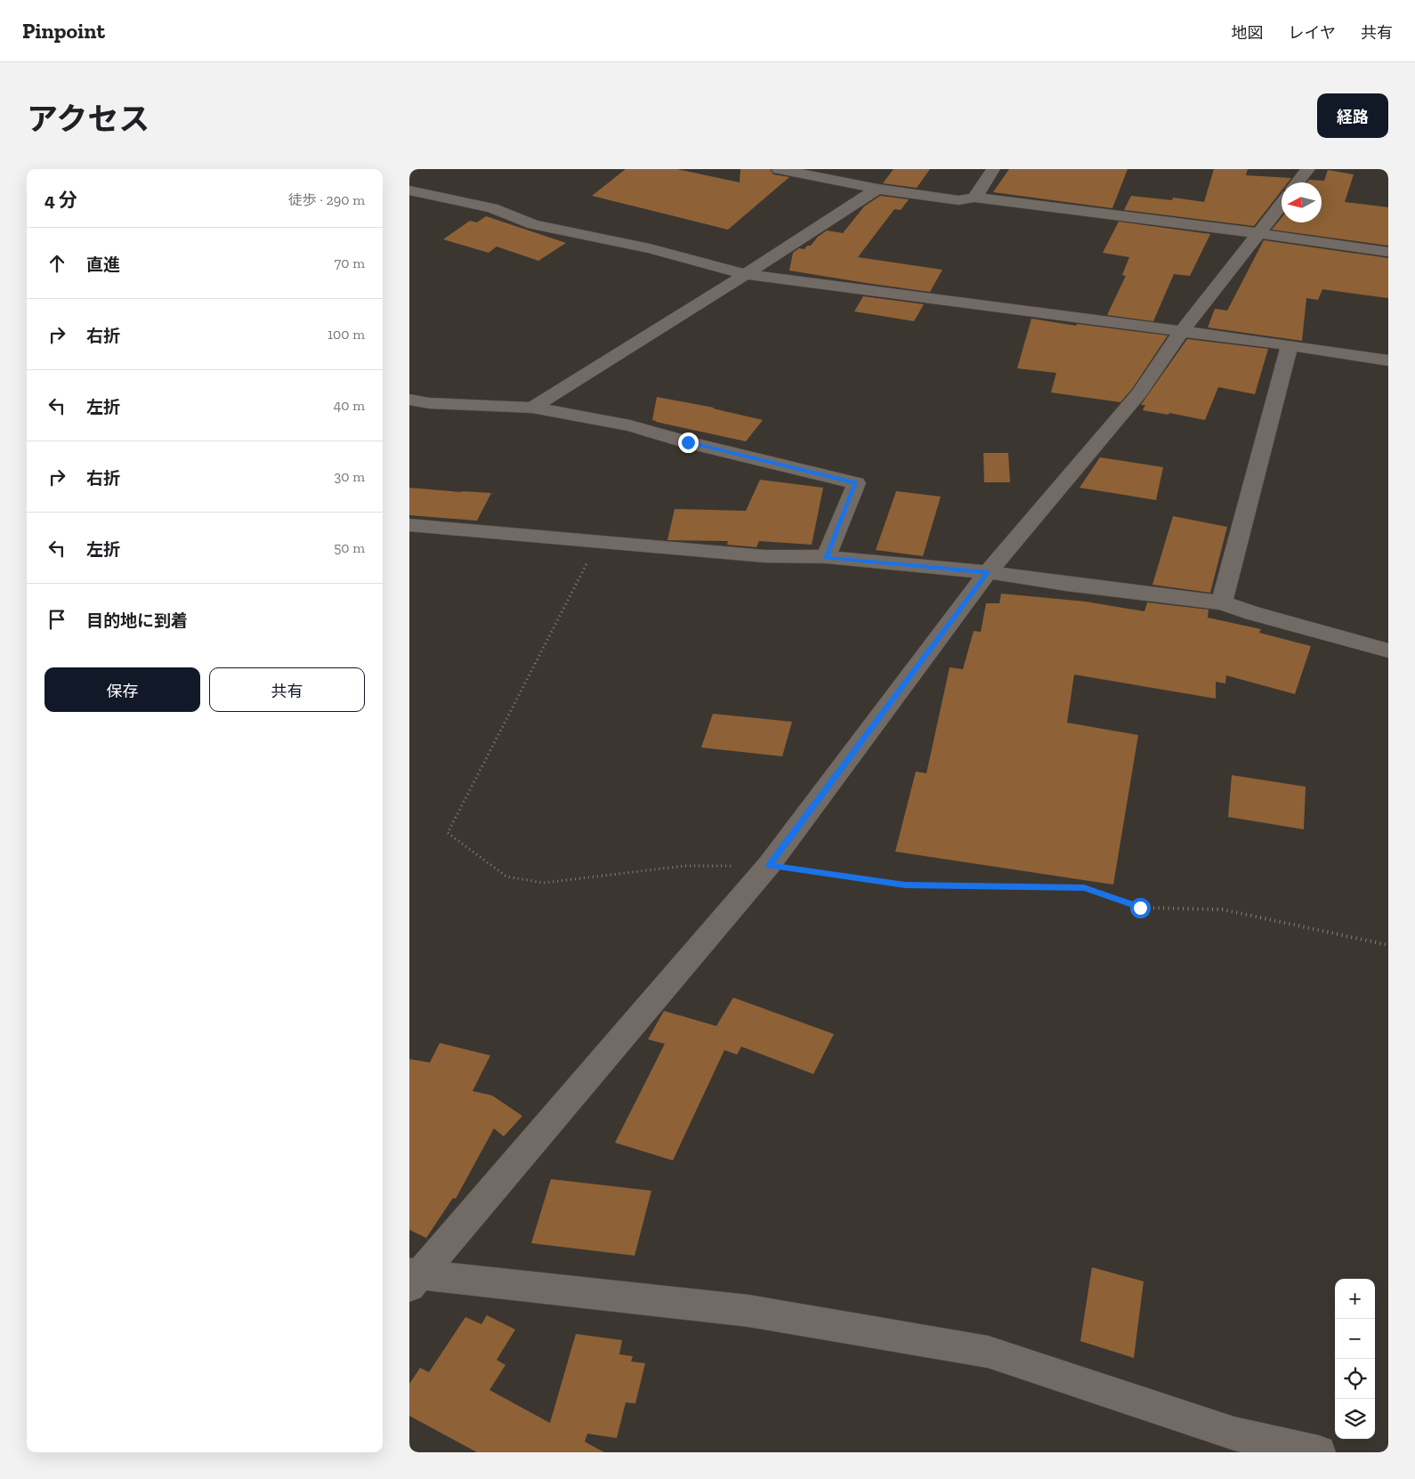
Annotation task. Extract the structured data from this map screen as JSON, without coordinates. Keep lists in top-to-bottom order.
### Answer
{
  "north": "left",
  "page": {
    "header": "Pinpoint",
    "nav": ["地図", "レイヤ", "共有"],
    "title": "アクセス",
    "buttons": [
      "経路",
      ["保存", "共有"]
    ],
    "heading": ["4 分", "徒歩 · 290 m"],
    "list": [
      ["直進", "70 m"],
      ["右折", "100 m"],
      ["左折", "40 m"],
      ["右折", "30 m"],
      ["左折", "50 m"],
      "目的地に到着"
    ],
    "map_buttons": ["+", "−"]
  }
}
